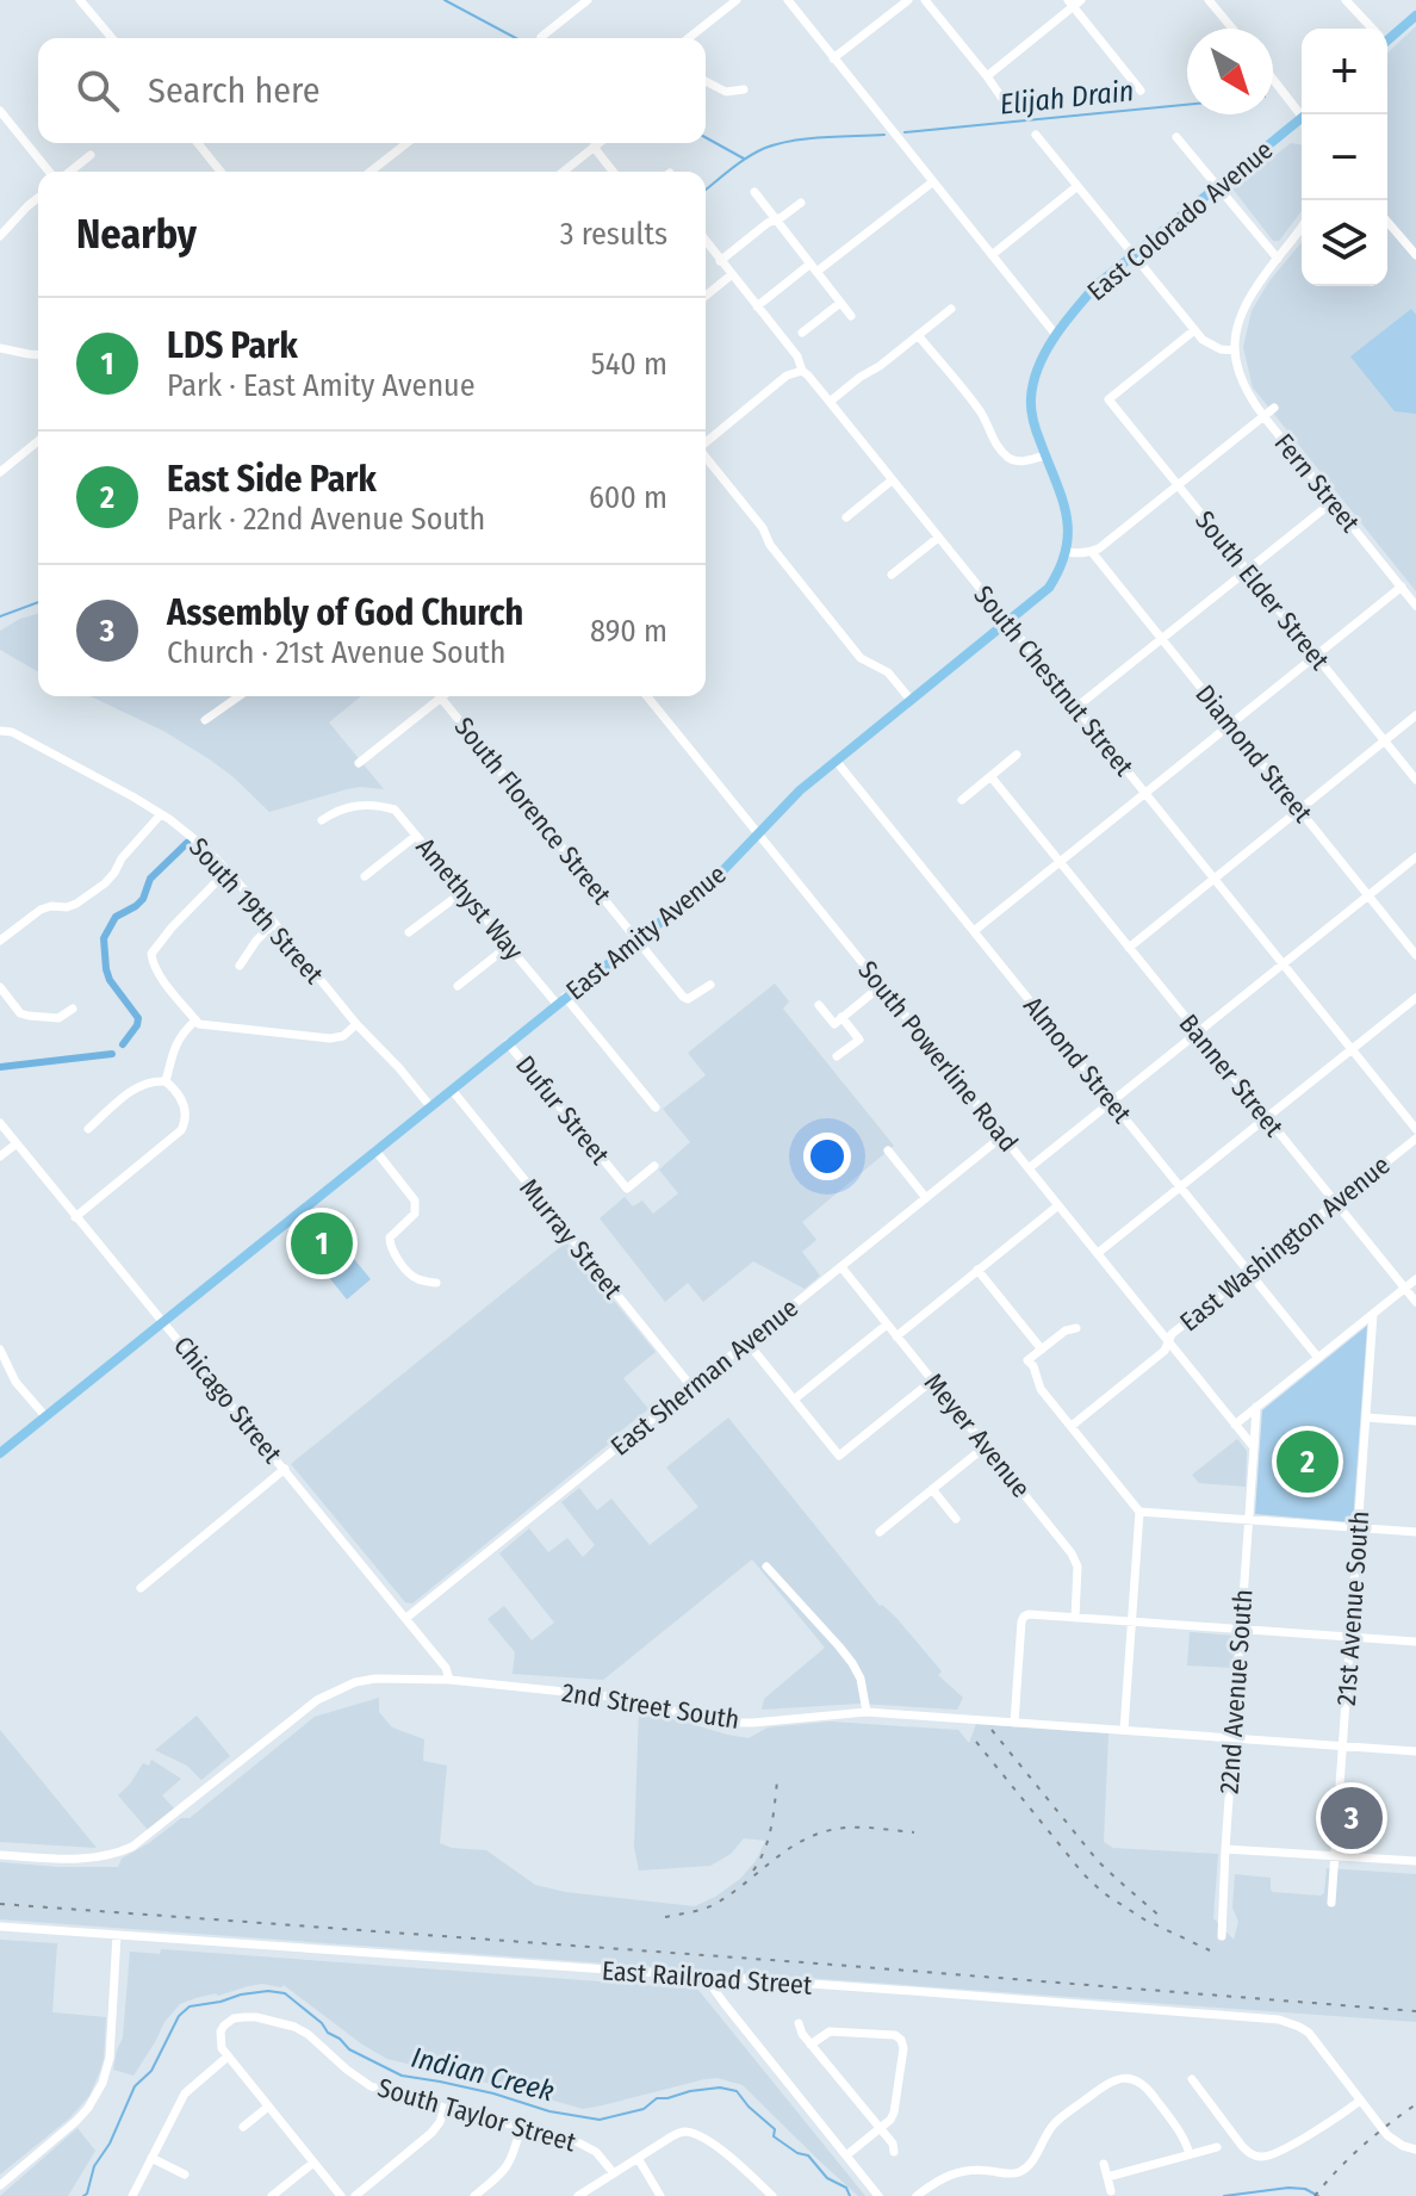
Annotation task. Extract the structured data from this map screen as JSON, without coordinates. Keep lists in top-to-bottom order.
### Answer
{
  "streets": {
    "main road": ["East Colorado Avenue", "East Amity Avenue"],
    "street": [
      "Fern Street",
      "South Elder Street",
      "South Chestnut Street",
      "Diamond Street",
      "South Florence Street",
      "Amethyst Way",
      "South 19th Street",
      "South Powerline Road",
      "Almond Street",
      "Banner Street",
      "Dufur Street",
      "Murray Street",
      "East Washington Avenue",
      "East Sherman Avenue",
      "Chicago Street",
      "Meyer Avenue",
      "21st Avenue South",
      "22nd Avenue South",
      "2nd Street South",
      "East Railroad Street",
      "South Taylor Street"
    ]
  },
  "crossings": [
    ["South Chestnut Street", "East Amity Avenue"],
    ["South Florence Street", "East Amity Avenue"],
    ["Amethyst Way", "East Amity Avenue"],
    ["South 19th Street", "East Amity Avenue"],
    ["East Amity Avenue", "South Powerline Road"],
    ["East Amity Avenue", "Almond Street"],
    ["East Amity Avenue", "Dufur Street"],
    ["East Amity Avenue", "Murray Street"],
    ["East Amity Avenue", "Chicago Street"],
    ["South Powerline Road", "East Washington Avenue"],
    ["South Powerline Road", "East Sherman Avenue"],
    ["Almond Street", "East Washington Avenue"],
    ["Banner Street", "East Washington Avenue"],
    ["Murray Street", "East Sherman Avenue"],
    ["East Sherman Avenue", "Chicago Street"],
    ["East Sherman Avenue", "Meyer Avenue"],
    ["Chicago Street", "2nd Street South"],
    ["21st Avenue South", "2nd Street South"],
    ["22nd Avenue South", "2nd Street South"]
  ],
  "water": ["Elijah Drain", "Indian Creek"],
  "north": "bottom right",
  "page": {
    "map_buttons": ["+", "−"],
    "search": "Search here",
    "heading": ["Nearby", "3 results"],
    "list": [
      {
        "mark": "1",
        "name": "LDS Park",
        "note": "Park · East Amity Avenue",
        "value": "540 m"
      },
      {
        "mark": "2",
        "name": "East Side Park",
        "note": "Park · 22nd Avenue South",
        "value": "600 m"
      },
      {
        "mark": "3",
        "name": "Assembly of God Church",
        "note": "Church · 21st Avenue South",
        "value": "890 m"
      }
    ],
    "pins": ["1", "2", "3"]
  }
}
